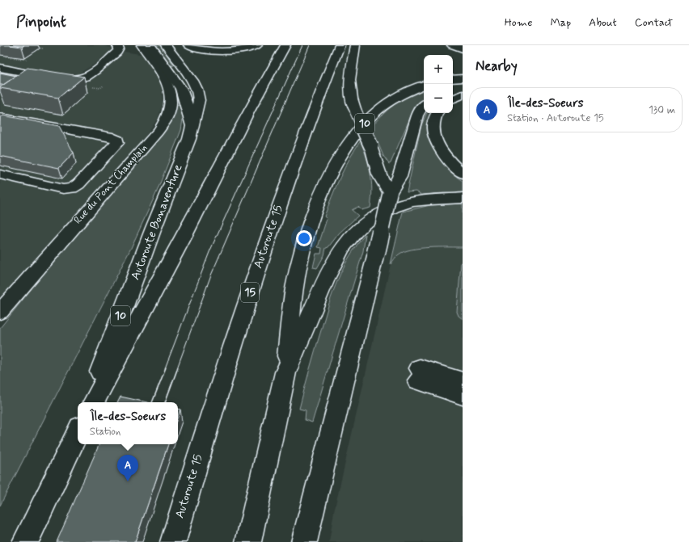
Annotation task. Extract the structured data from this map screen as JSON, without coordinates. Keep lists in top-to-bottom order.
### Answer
{
  "streets": {
    "main road": [
      "10",
      "Rue du Pont Champlain",
      "Autoroute Bonaventure",
      "Autoroute 15",
      "15"
    ]
  },
  "page": {
    "header": "Pinpoint",
    "nav": [
      "Home",
      "Map",
      "About",
      "Contact"
    ],
    "heading": "Nearby",
    "map_buttons": ["+", "−"],
    "list": [
      {
        "mark": "A",
        "name": "Île-des-Soeurs",
        "note": "Station · Autoroute 15",
        "value": "130 m"
      }
    ],
    "popup": ["Île-des-Soeurs", "Station"],
    "pins": "A"
  }
}
